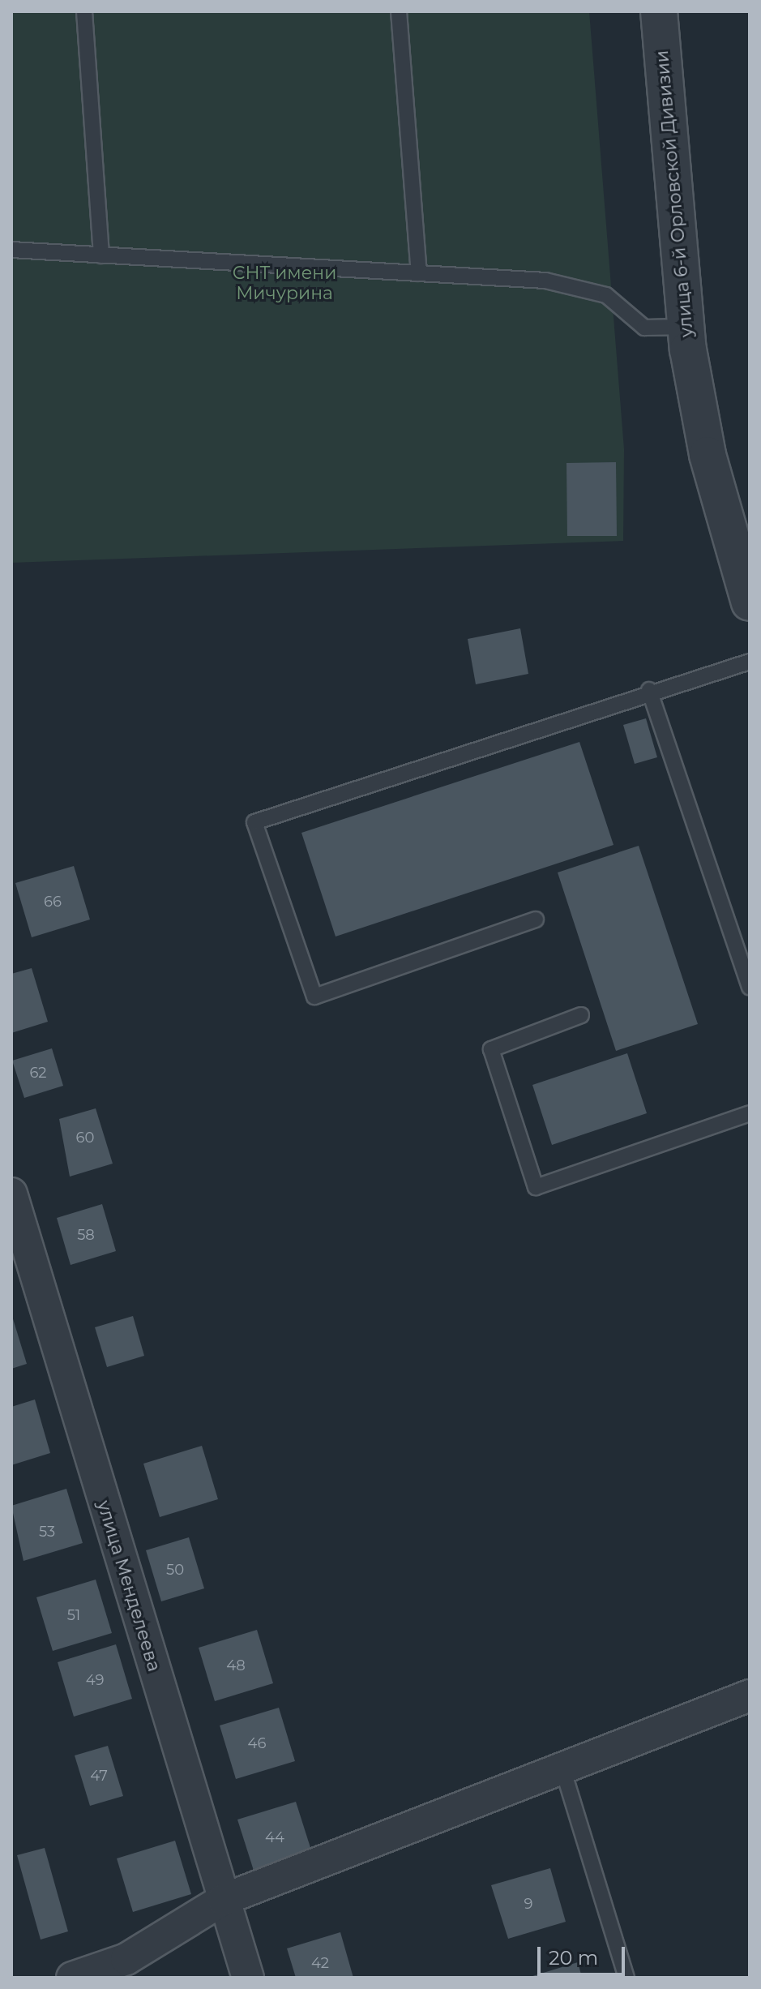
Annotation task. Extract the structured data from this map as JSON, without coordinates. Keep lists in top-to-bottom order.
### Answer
{
  "streets": {
    "street": ["улица 6-й Орловской Дивизии", "улица Менделеева"]
  },
  "parks": ["СНТ имени Мичурина"],
  "house_numbers": [
    "66",
    "62",
    "60",
    "58",
    "53",
    "50",
    "51",
    "48",
    "49",
    "46",
    "47",
    "44",
    "9",
    "42"
  ],
  "scale_bar": "20 m"
}
